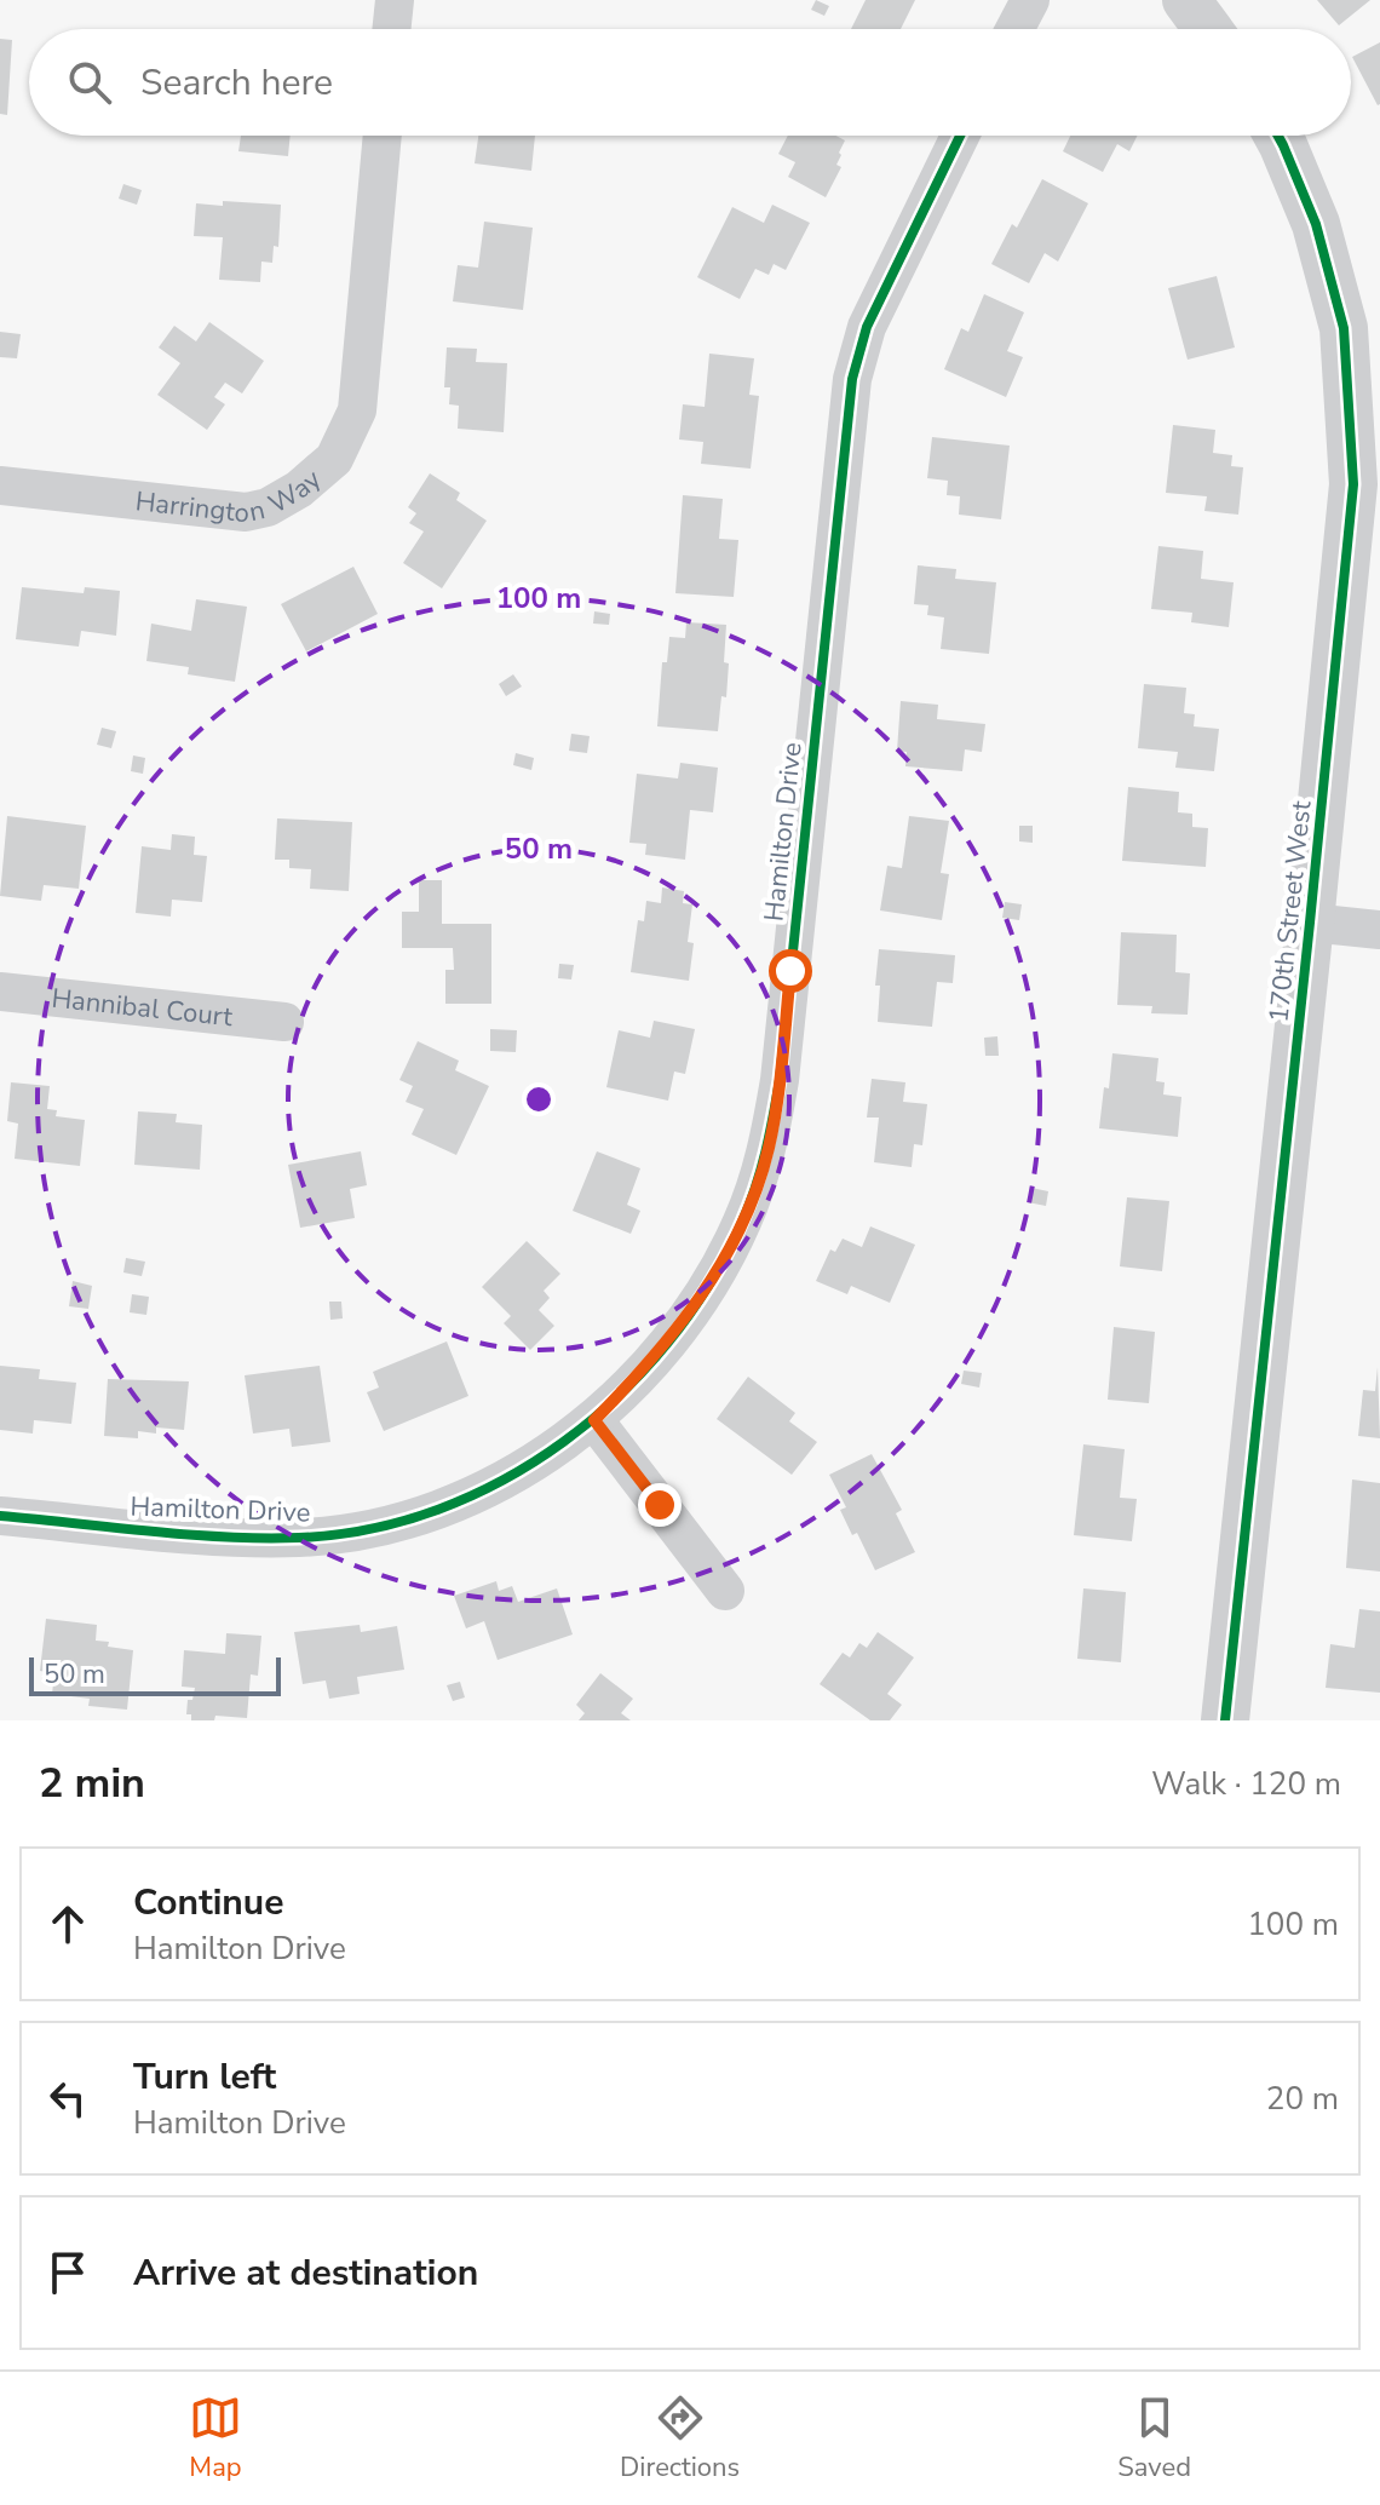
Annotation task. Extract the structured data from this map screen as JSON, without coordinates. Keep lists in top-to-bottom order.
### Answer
{
  "streets": {
    "street": [
      "Harrington Way",
      "Hamilton Drive",
      "170th Street West",
      "Hannibal Court"
    ]
  },
  "scale_bar": "50 m",
  "page": {
    "search": "Search here",
    "scale": "50 m",
    "heading": ["2 min", "Walk · 120 m"],
    "list": [
      ["Continue", "Hamilton Drive", "100 m"],
      ["Turn left", "Hamilton Drive", "20 m"],
      "Arrive at destination"
    ],
    "nav": ["Map", "Directions", "Saved"]
  },
  "rings": ["100 m", "50 m"]
}
